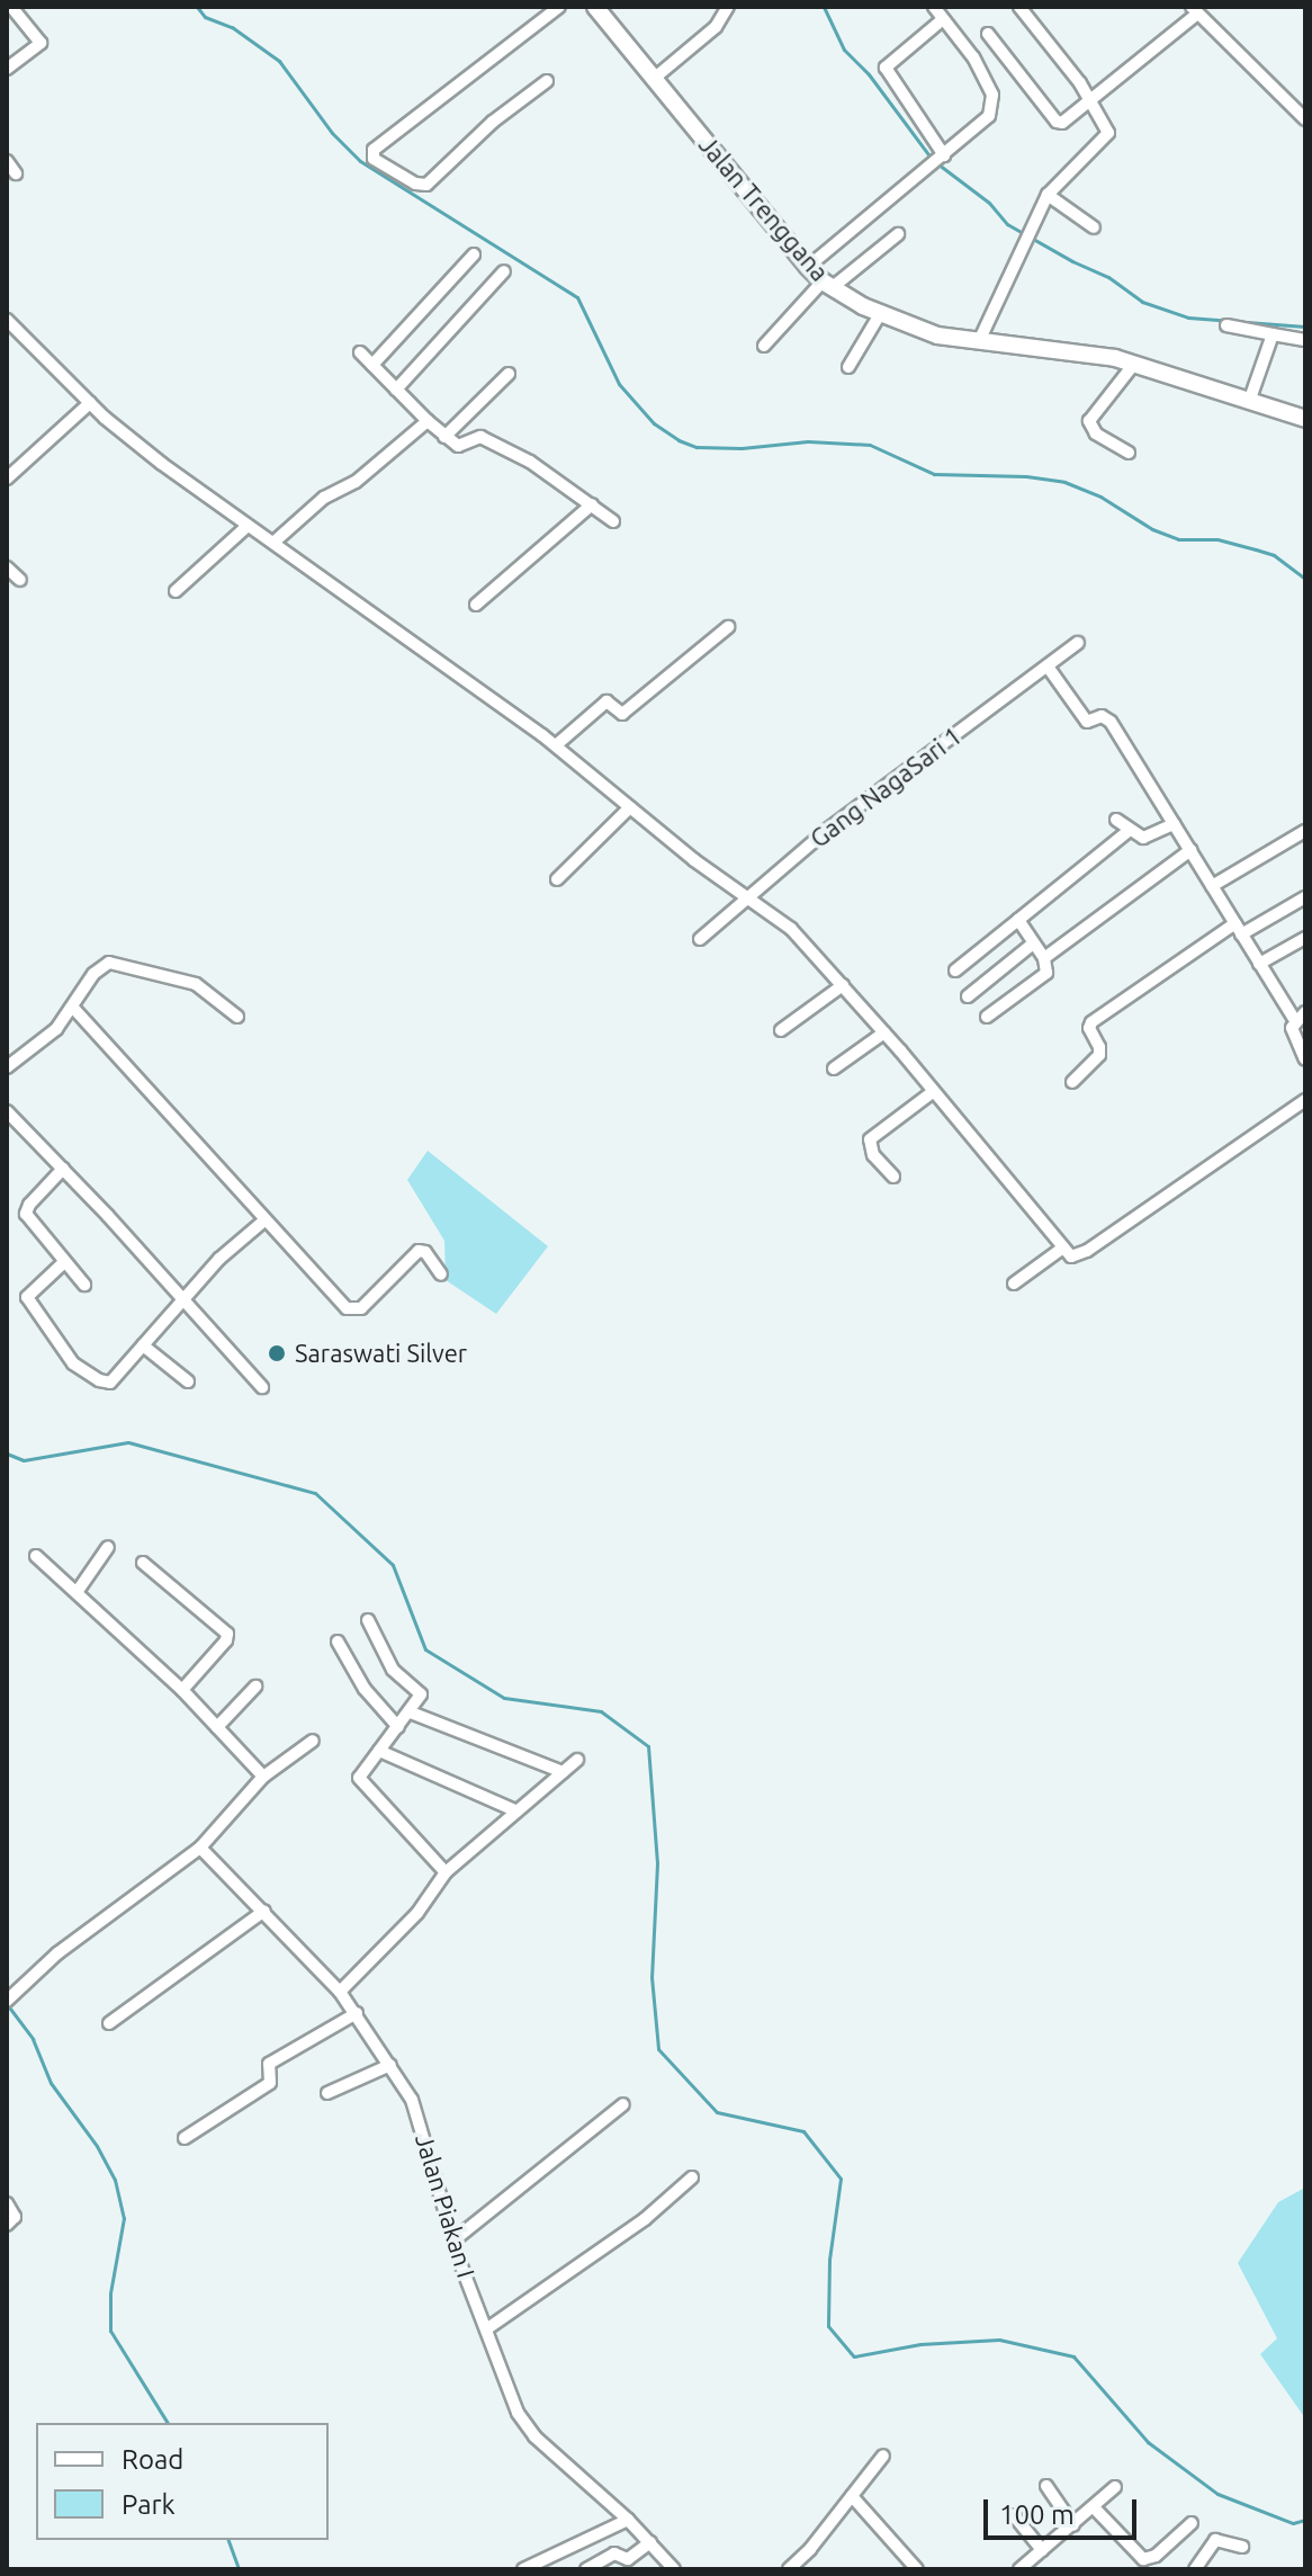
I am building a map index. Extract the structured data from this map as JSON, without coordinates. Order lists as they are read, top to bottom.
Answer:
{
  "streets": {
    "main road": ["Jalan Trenggana"],
    "street": ["Gang NagaSari 1", "Jalan Piakan I"]
  },
  "places": ["Saraswati Silver"],
  "legend": ["Road", "Park"],
  "scale_bar": "100 m"
}
